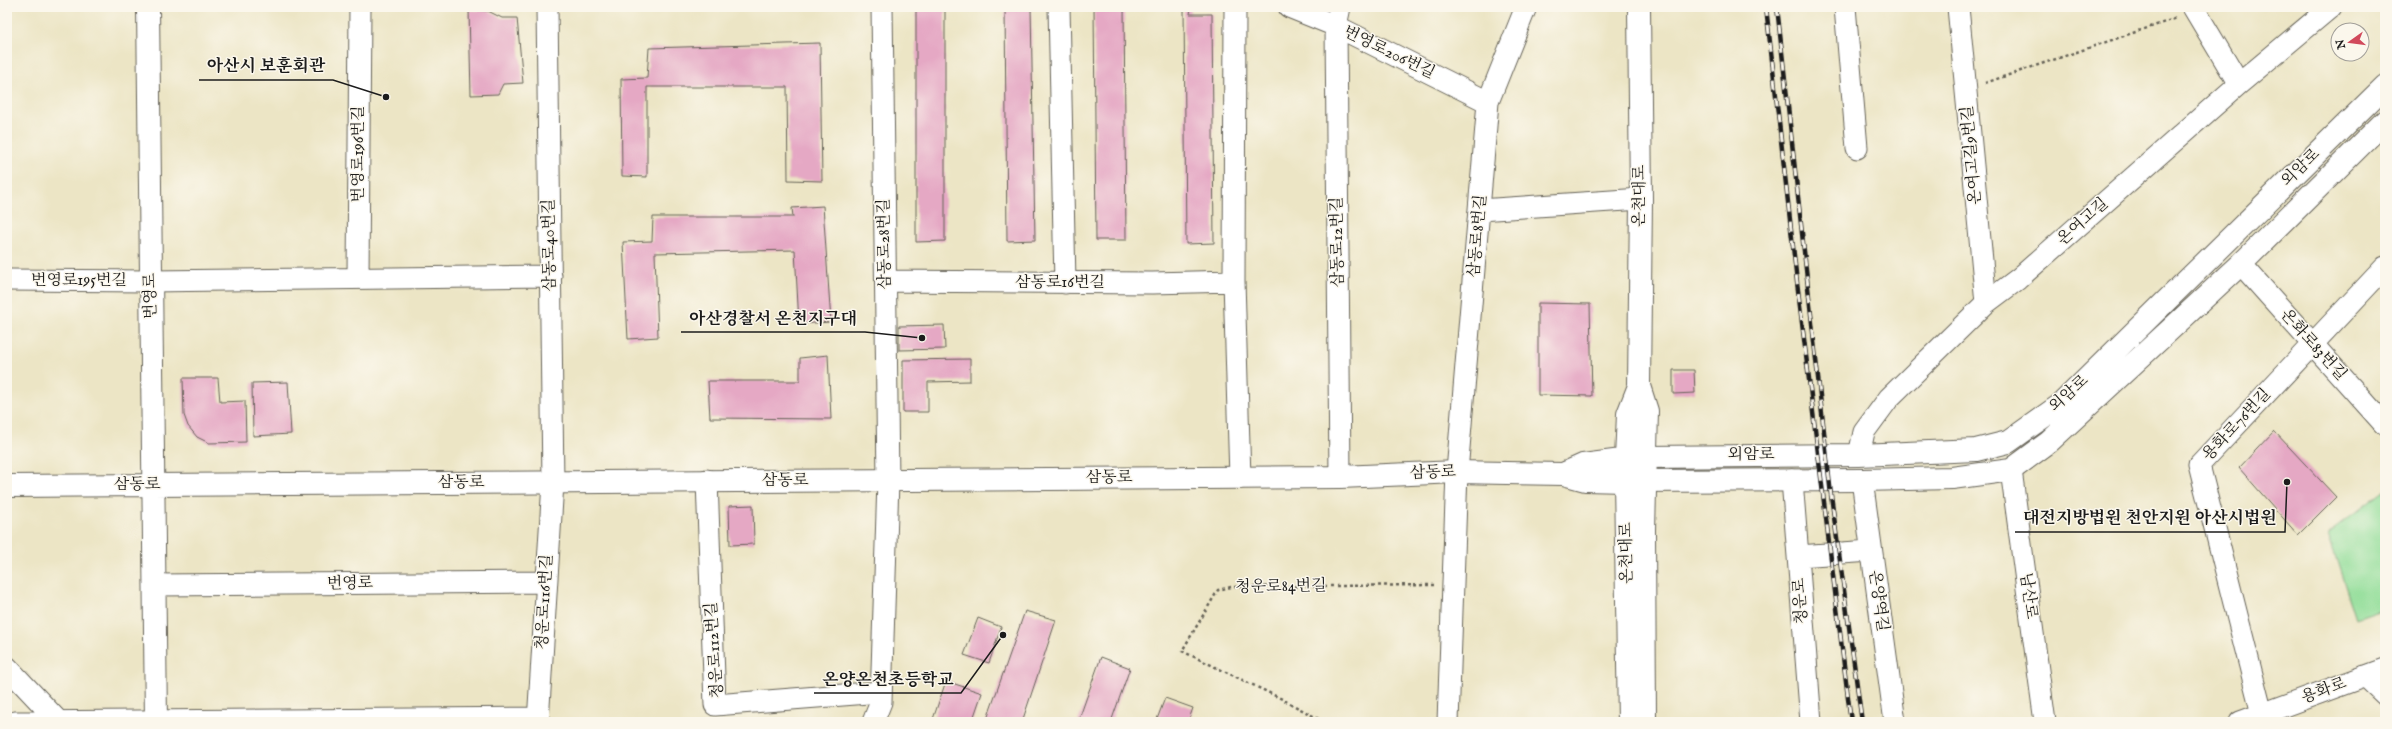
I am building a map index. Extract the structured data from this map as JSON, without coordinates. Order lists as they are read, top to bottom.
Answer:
{
  "streets": {
    "main road": [
      "외암로",
      "온천대로",
      "번영로",
      "삼동로"
    ],
    "street": [
      "번영로206번길",
      "번영로196번길",
      "온여고길9번길",
      "온여고길",
      "삼동로8번길",
      "삼동로12번길",
      "삼동로28번길",
      "삼동로40번길",
      "번영로195번길",
      "삼동로16번길",
      "온화로83번길",
      "용화로76번길",
      "남산로",
      "청운로",
      "온양역길",
      "청운로116번길",
      "청운로112번길",
      "용화로"
    ],
    "path": ["청운로84번길"]
  },
  "crossings": [
    ["번영로206번길", "삼동로8번길"],
    ["번영로206번길", "삼동로12번길"],
    ["온여고길9번길", "온여고길"],
    ["외암로", "온천대로"],
    ["외암로", "온여고길"],
    ["외암로", "온화로83번길"],
    ["외암로", "삼동로"],
    ["외암로", "남산로"],
    ["외암로", "청운로"],
    ["외암로", "온양역길"],
    ["온천대로", "삼동로"],
    ["삼동로8번길", "삼동로"],
    ["삼동로12번길", "삼동로"],
    ["삼동로28번길", "삼동로16번길"],
    ["삼동로28번길", "삼동로"],
    ["삼동로40번길", "삼동로"],
    ["삼동로40번길", "청운로116번길"],
    ["번영로195번길", "번영로"],
    ["번영로", "삼동로"],
    ["번영로", "청운로116번길"],
    ["온화로83번길", "용화로76번길"],
    ["용화로76번길", "용화로"],
    ["삼동로", "청운로116번길"],
    ["삼동로", "청운로112번길"]
  ],
  "places": [
    "아산시 보훈회관",
    "아산경찰서 온천지구대",
    "대전지방법원 천안지원 아산시법원",
    "온양온천초등학교"
  ],
  "north": "left"
}
